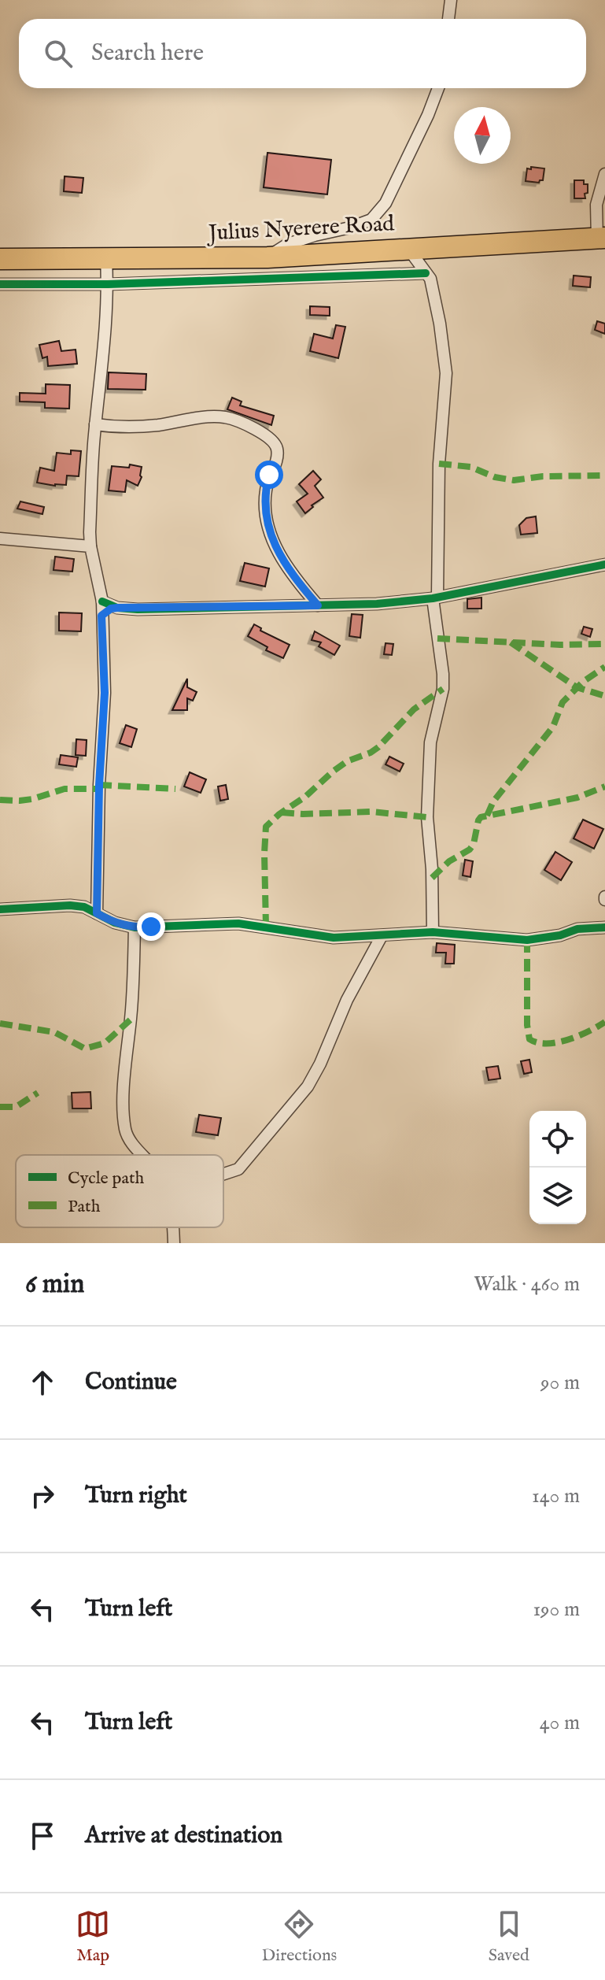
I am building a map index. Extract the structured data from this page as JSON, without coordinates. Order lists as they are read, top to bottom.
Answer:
{
  "streets": {
    "highway": ["Julius Nyerere Road"]
  },
  "legend": ["Cycle path", "Path"],
  "north": "top",
  "page": {
    "search": "Search here",
    "heading": ["6 min", "Walk · 460 m"],
    "list": [
      ["Continue", "90 m"],
      ["Turn right", "140 m"],
      ["Turn left", "190 m"],
      ["Turn left", "40 m"],
      "Arrive at destination"
    ],
    "nav": ["Map", "Directions", "Saved"]
  }
}
